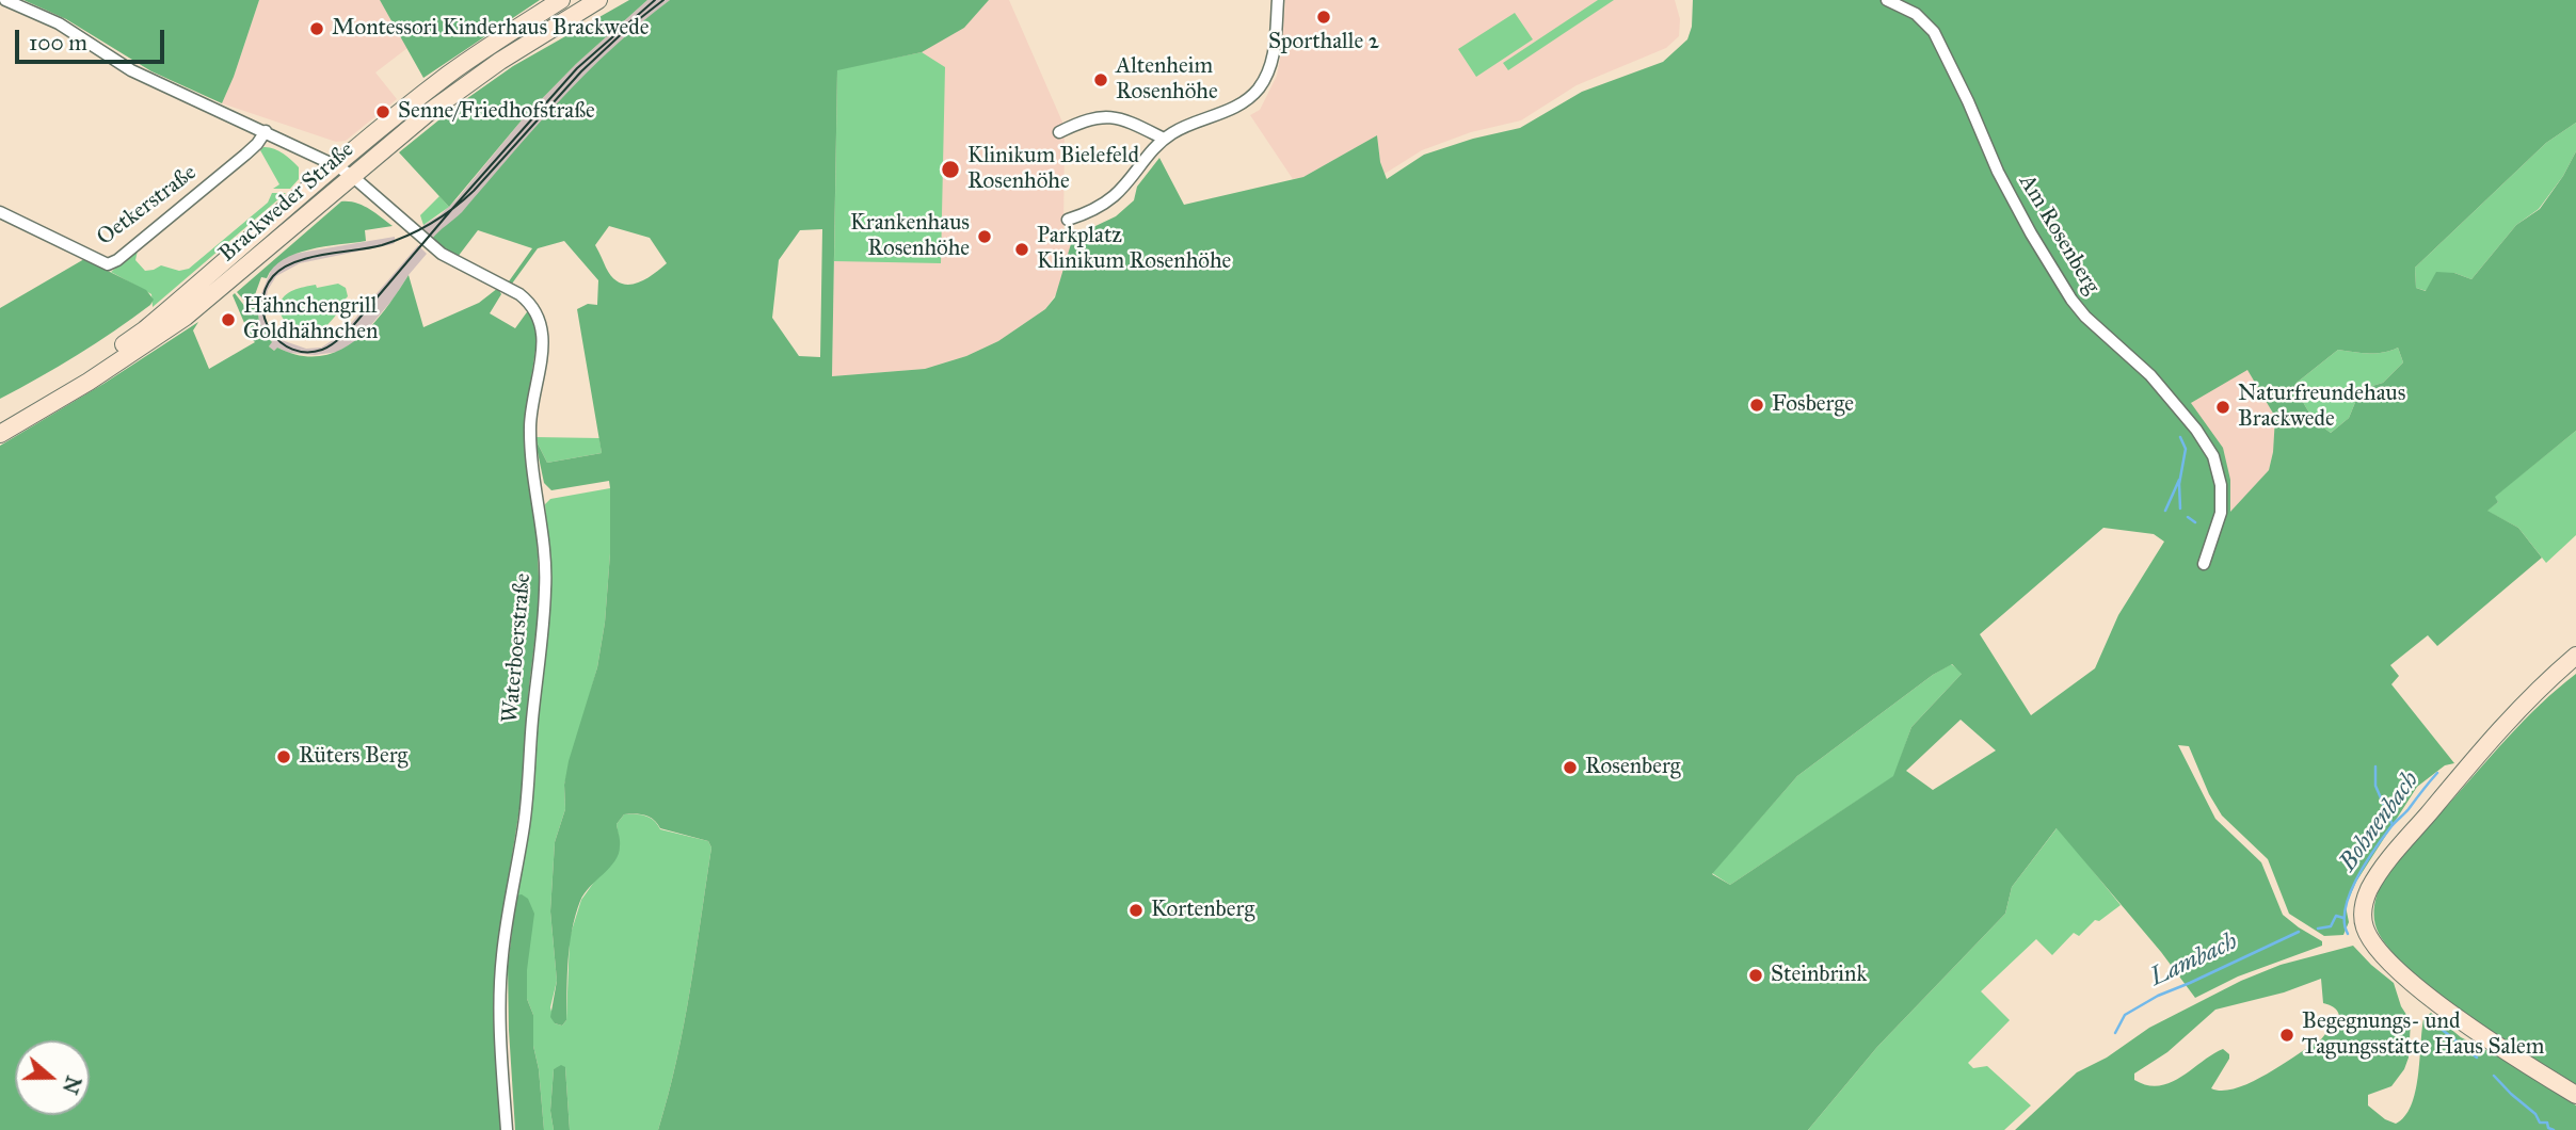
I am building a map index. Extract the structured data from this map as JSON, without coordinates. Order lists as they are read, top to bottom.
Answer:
{
  "streets": {
    "main road": ["Brackweder Straße"],
    "street": ["Oetkerstraße", "Am Rosenberg", "Waterboerstraße"]
  },
  "crossings": [
    ["Brackweder Straße", "Waterboerstraße"],
    ["Oetkerstraße", "Waterboerstraße"]
  ],
  "water": ["Bohnenbach", "Lambach"],
  "places": [
    "Sporthalle 2",
    "Montessori Kinderhaus Brackwede",
    "Altenheim Rosenhöhe",
    "Senne/Friedhofstraße",
    "Klinikum Bielefeld Rosenhöhe",
    "Krankenhaus Rosenhöhe",
    "Parkplatz Klinikum Rosenhöhe",
    "Hähnchengrill Goldhähnchen",
    "Fosberge",
    "Naturfreundehaus Brackwede",
    "Rüters Berg",
    "Rosenberg",
    "Kortenberg",
    "Steinbrink",
    "Begegnungs- und Tagungsstätte Haus Salem"
  ],
  "scale_bar": "100 m",
  "north": "right"
}
